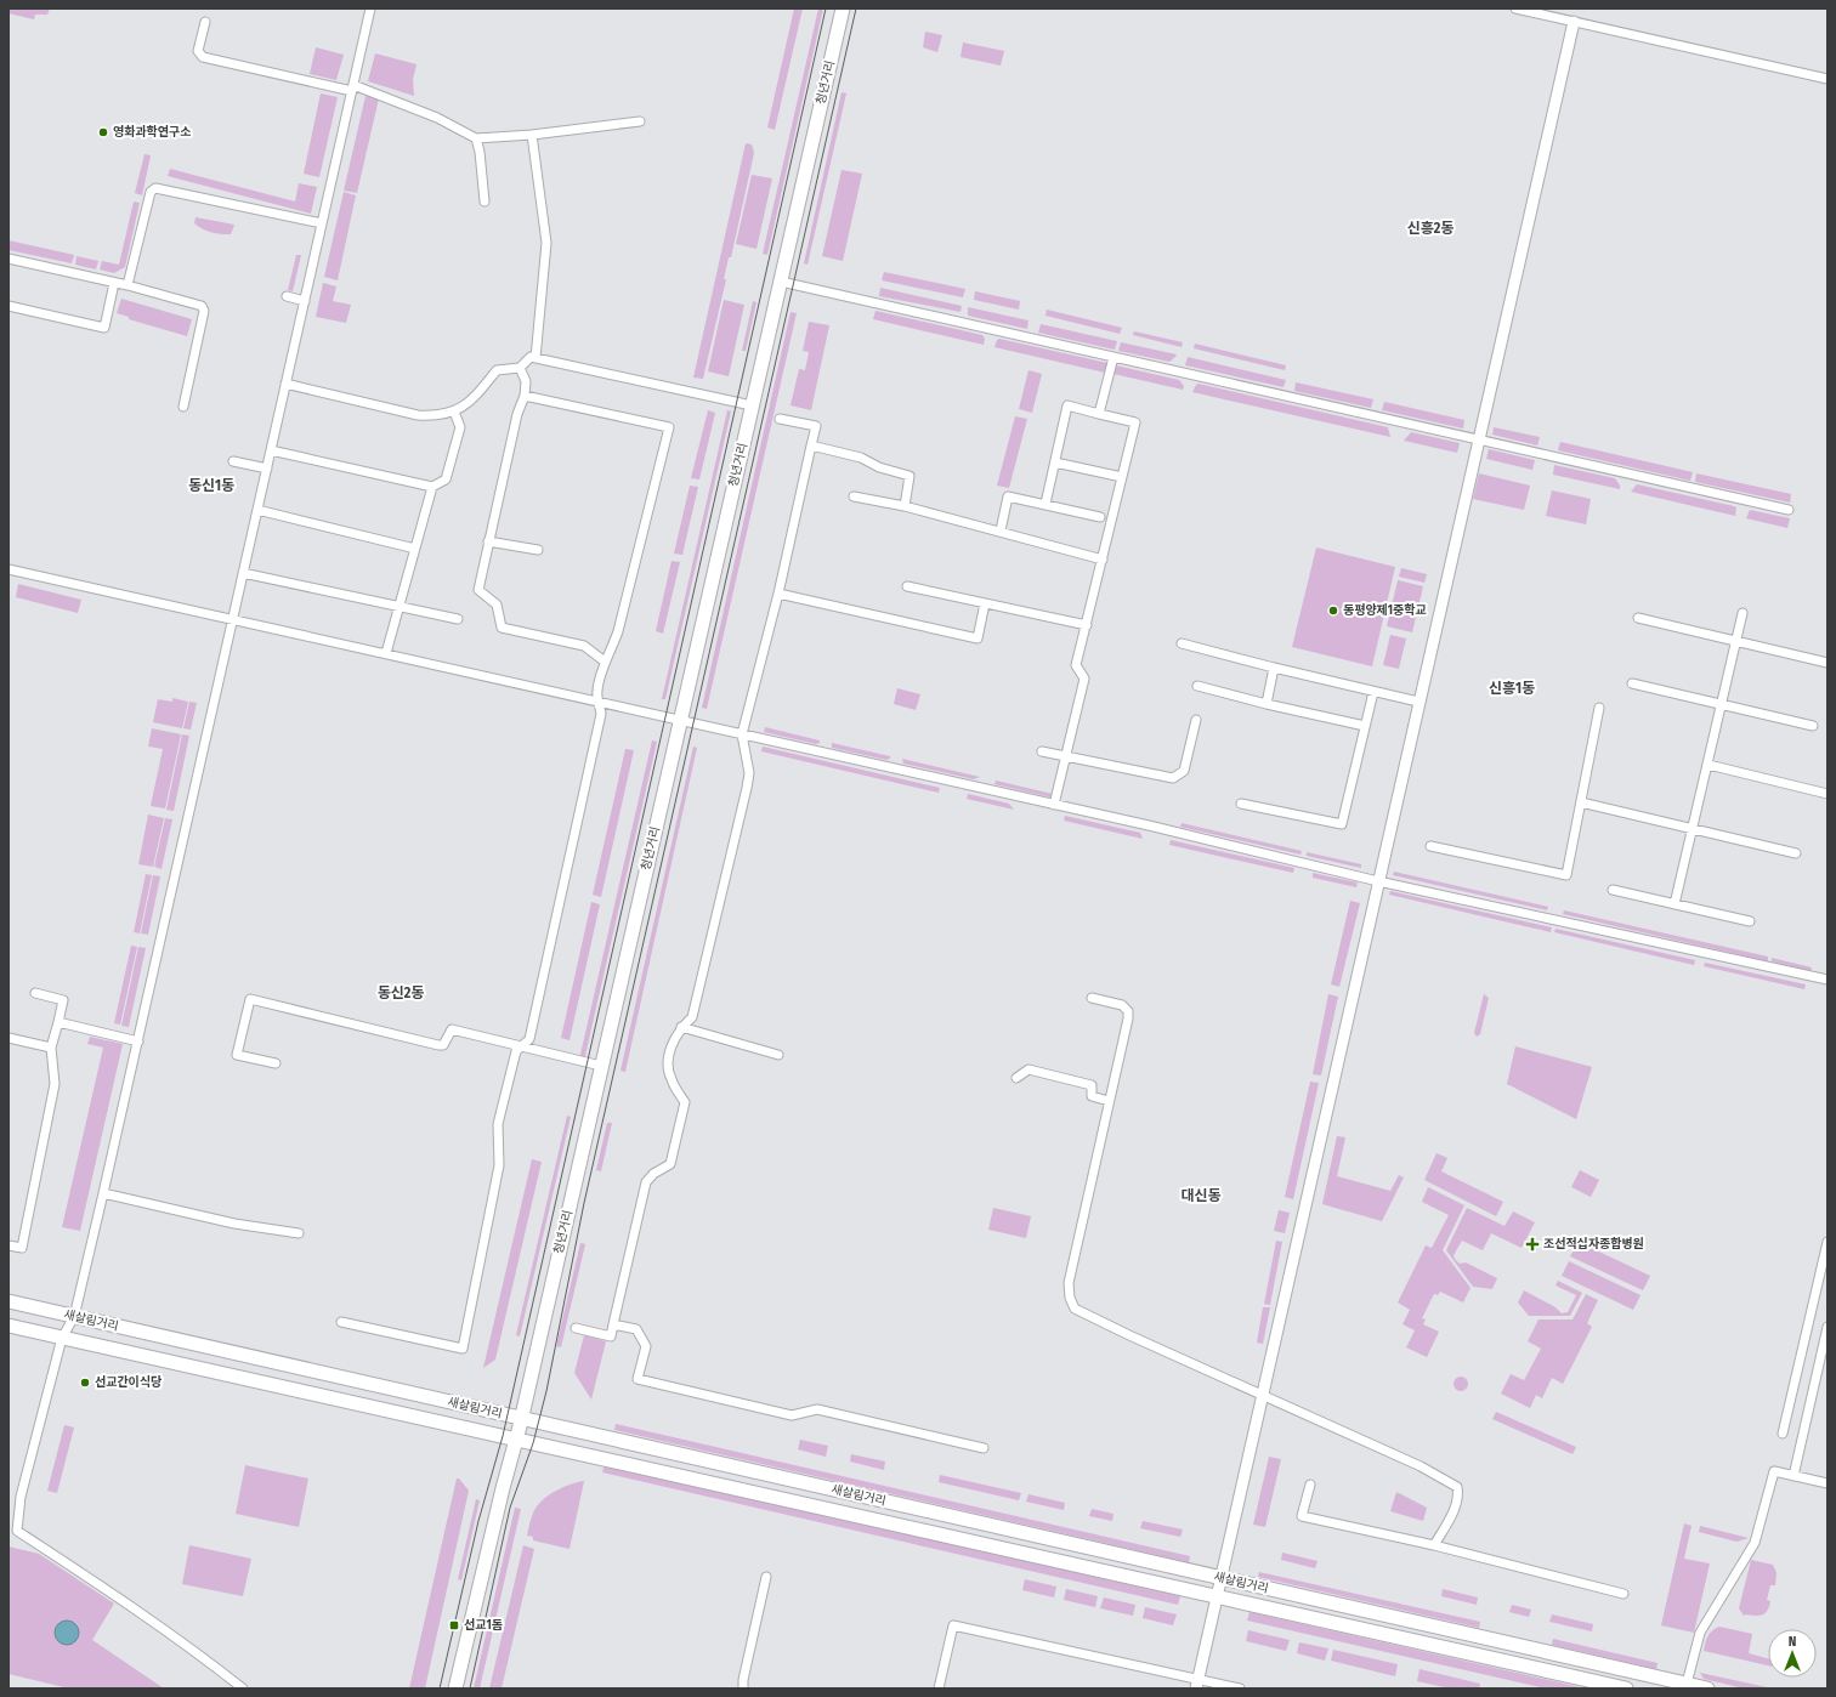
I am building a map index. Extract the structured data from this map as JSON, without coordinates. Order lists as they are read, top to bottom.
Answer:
{
  "streets": {
    "main road": ["청년거리", "새살림거리"]
  },
  "crossings": [
    ["청년거리", "새살림거리"]
  ],
  "districts": [
    "신흥2동",
    "동신1동",
    "신흥1동",
    "동신2동",
    "대신동"
  ],
  "places": {
    "other": ["영화과학연구소", "동평양제1중학교", "선교간이식당"],
    "health": ["조선적십자종합병원"],
    "transit": ["선교1돔"]
  },
  "north": "top"
}
